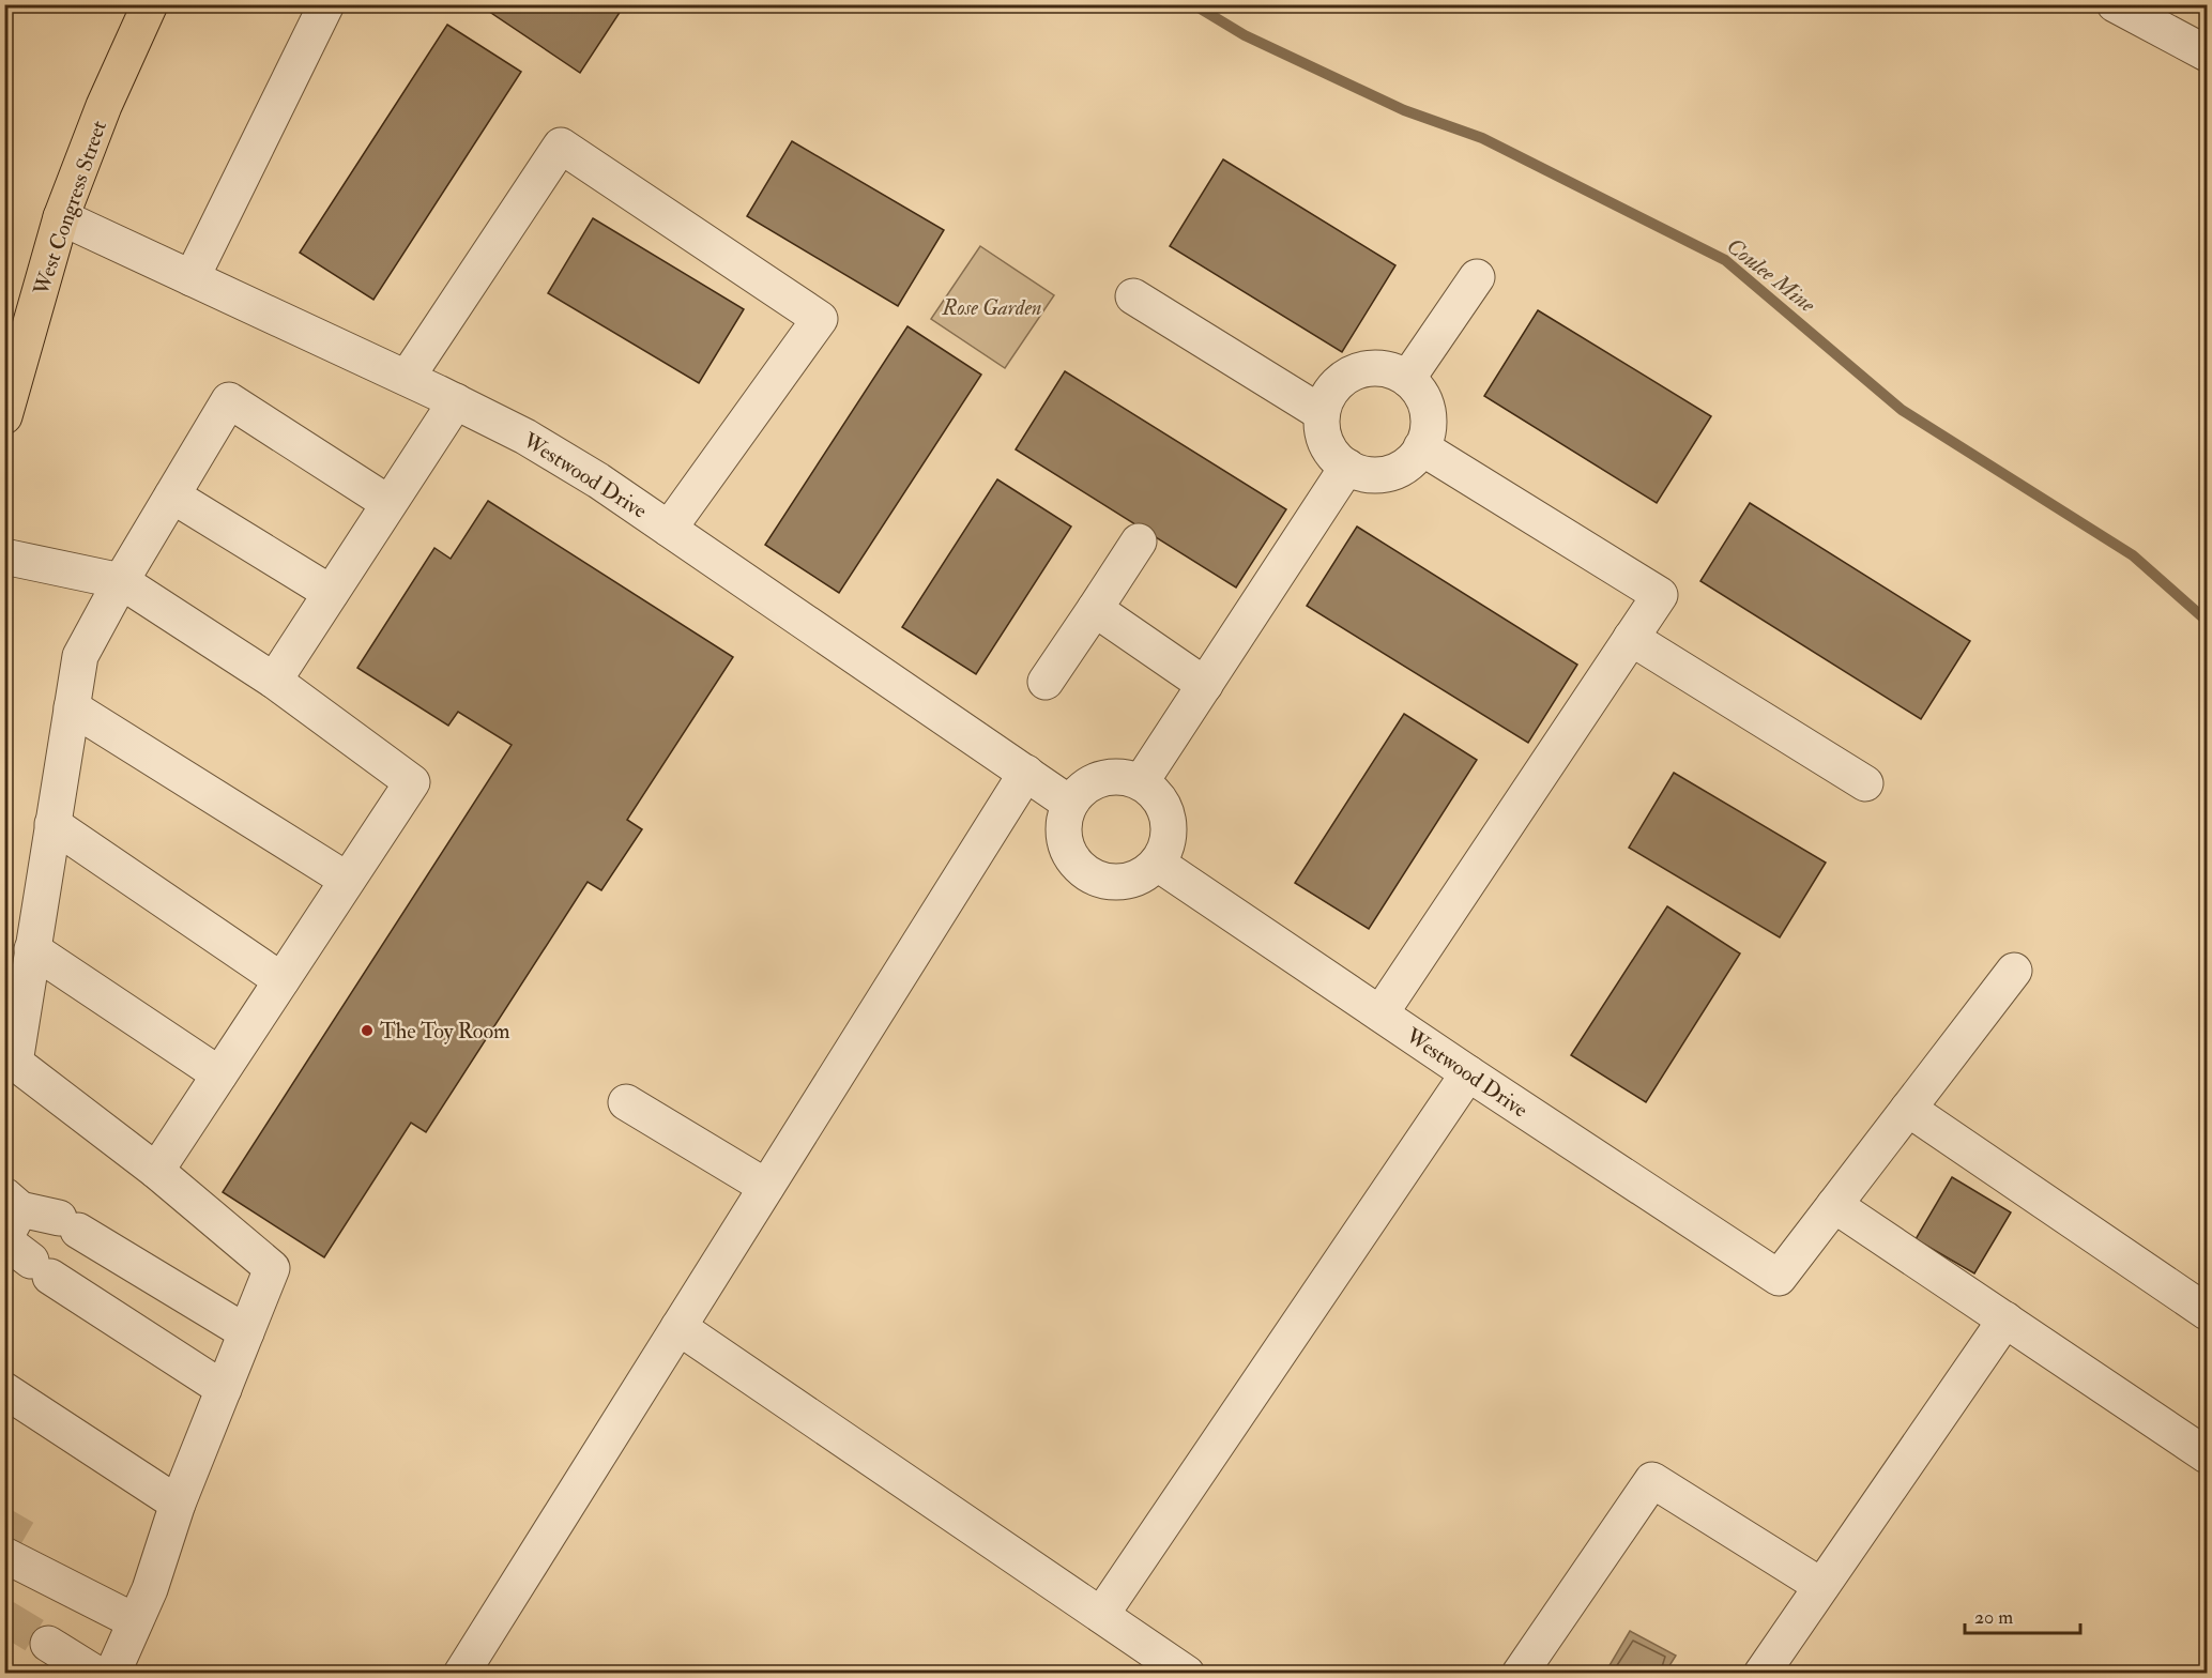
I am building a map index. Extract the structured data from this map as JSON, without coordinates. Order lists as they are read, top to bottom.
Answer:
{
  "streets": {
    "main road": ["West Congress Street"],
    "street": ["Westwood Drive"]
  },
  "crossings": [
    ["West Congress Street", "Westwood Drive"]
  ],
  "water": ["Coulee Mine"],
  "parks": ["Rose Garden"],
  "places": ["The Toy Room"],
  "scale_bar": "20 m"
}
